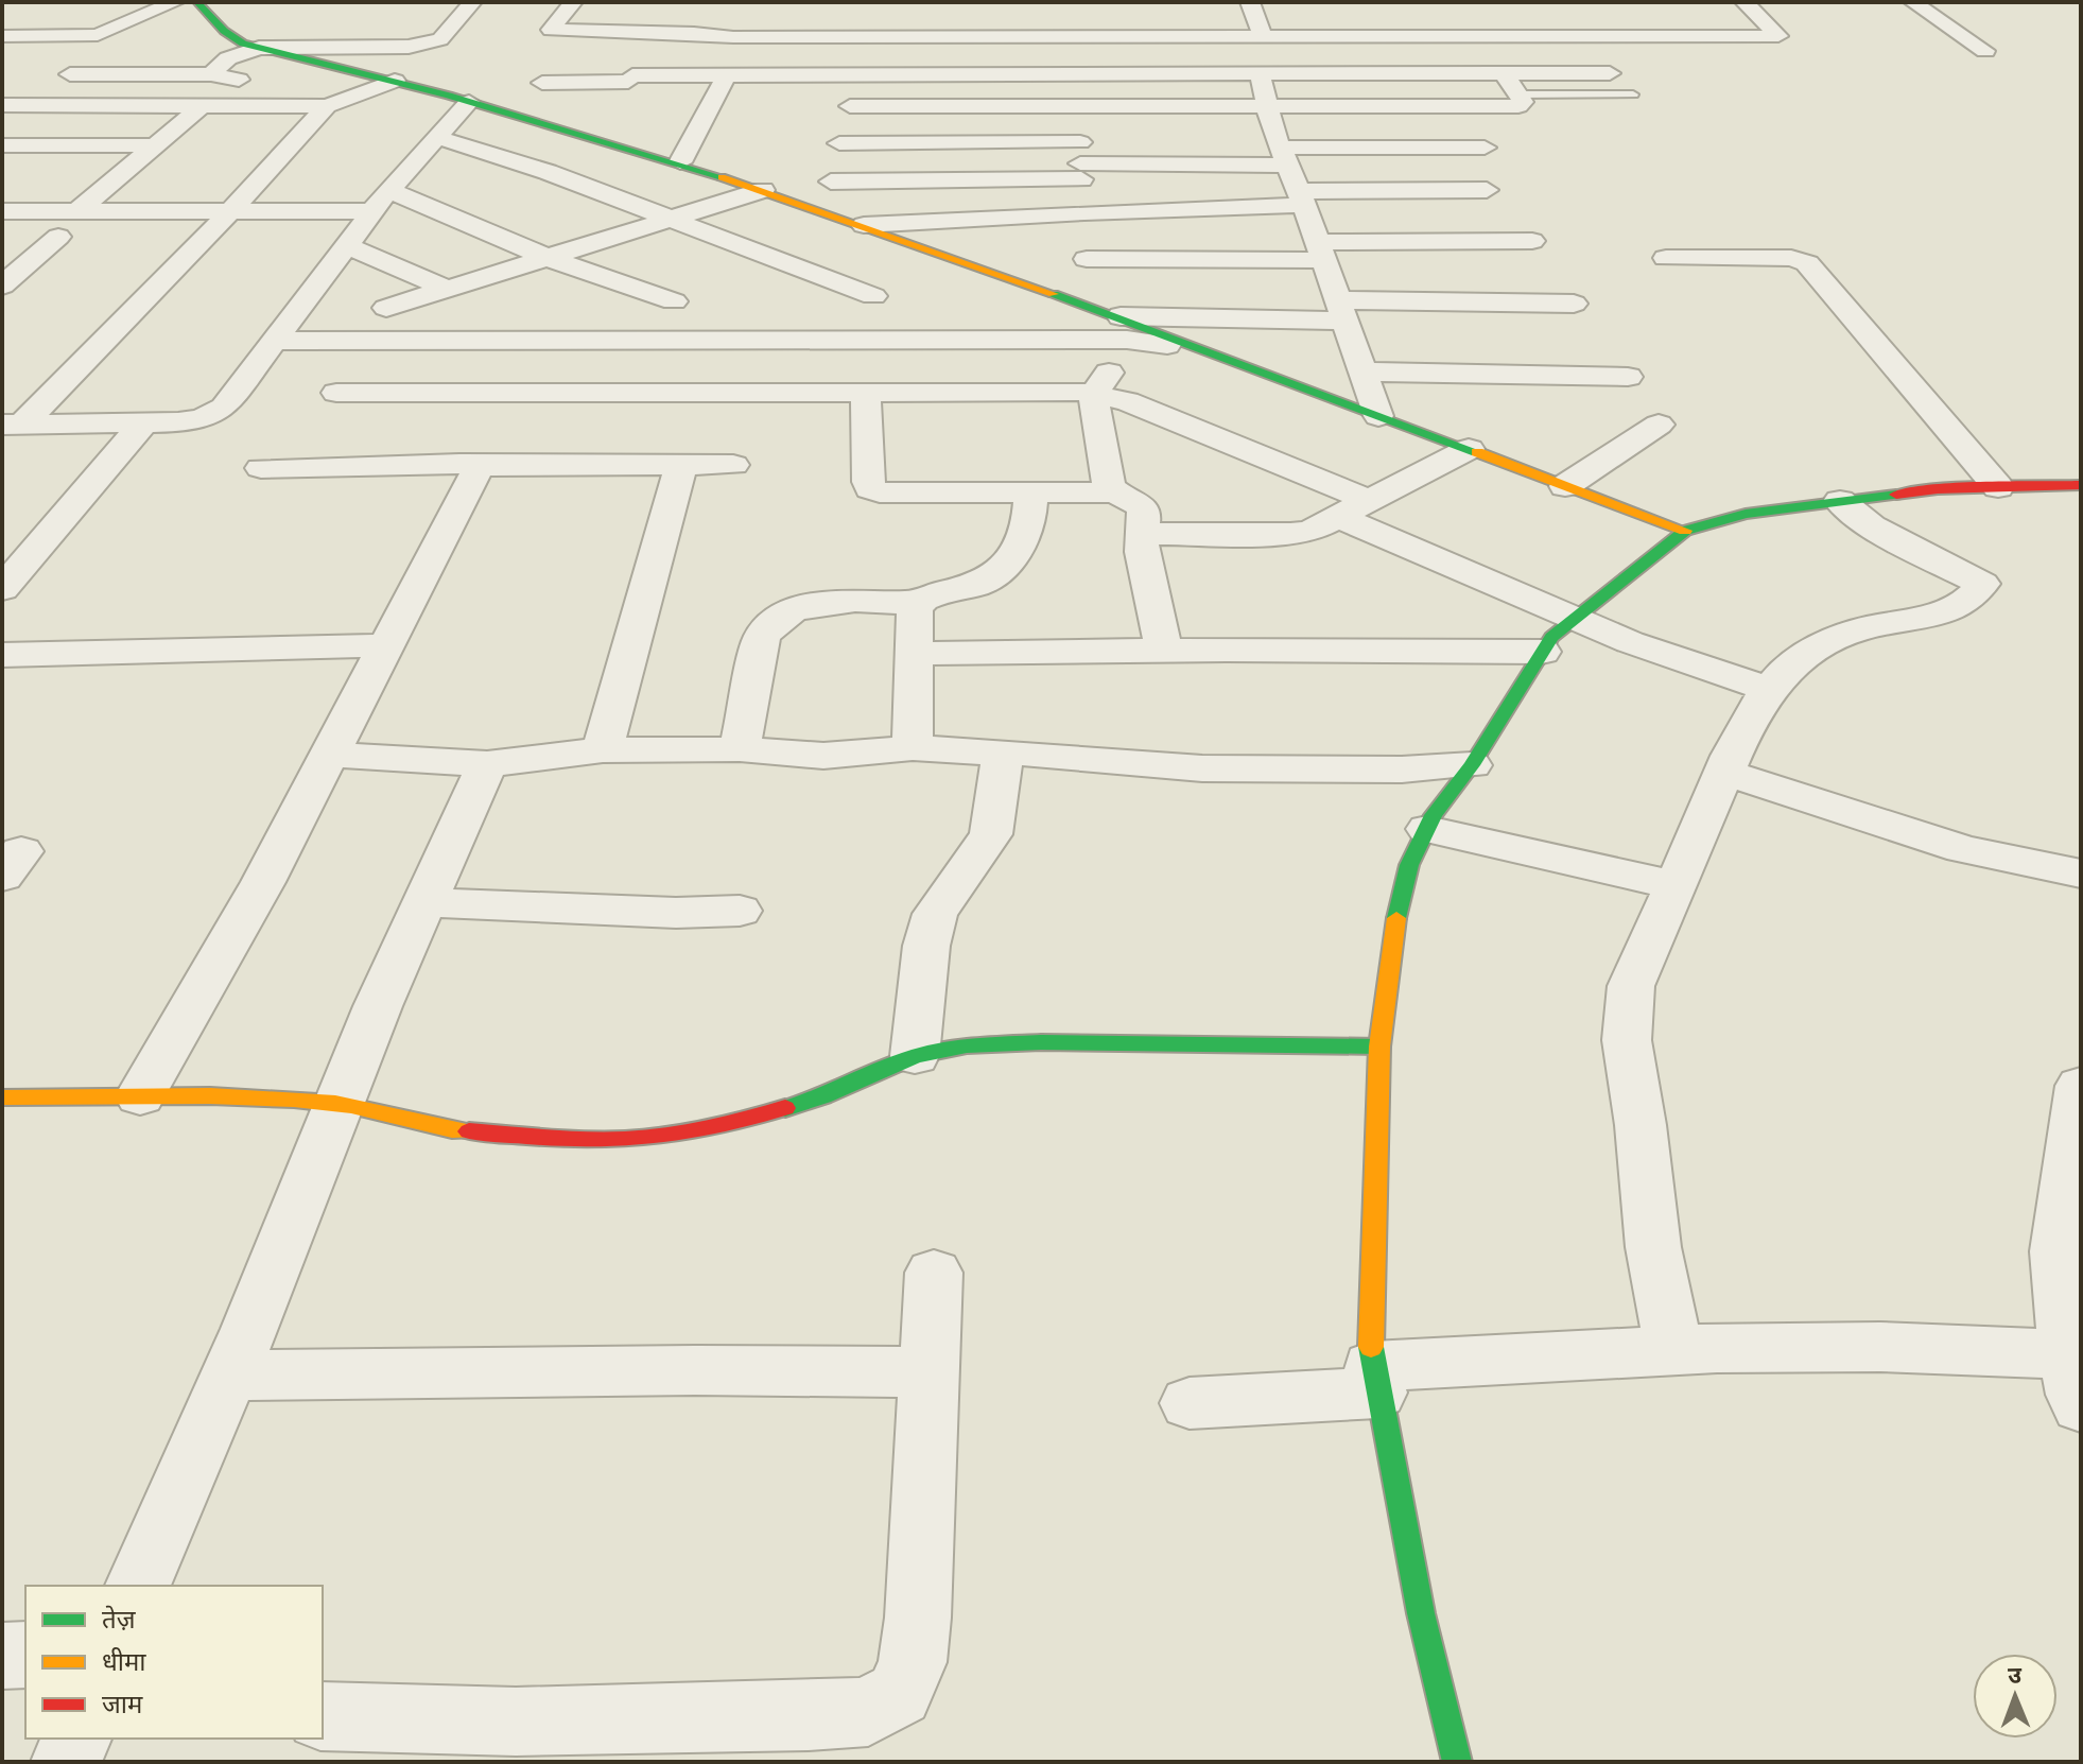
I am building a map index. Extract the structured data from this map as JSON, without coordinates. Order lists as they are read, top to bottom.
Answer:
{
  "legend": ["तेज़", "धीमा", "जाम"],
  "north": "top"
}
